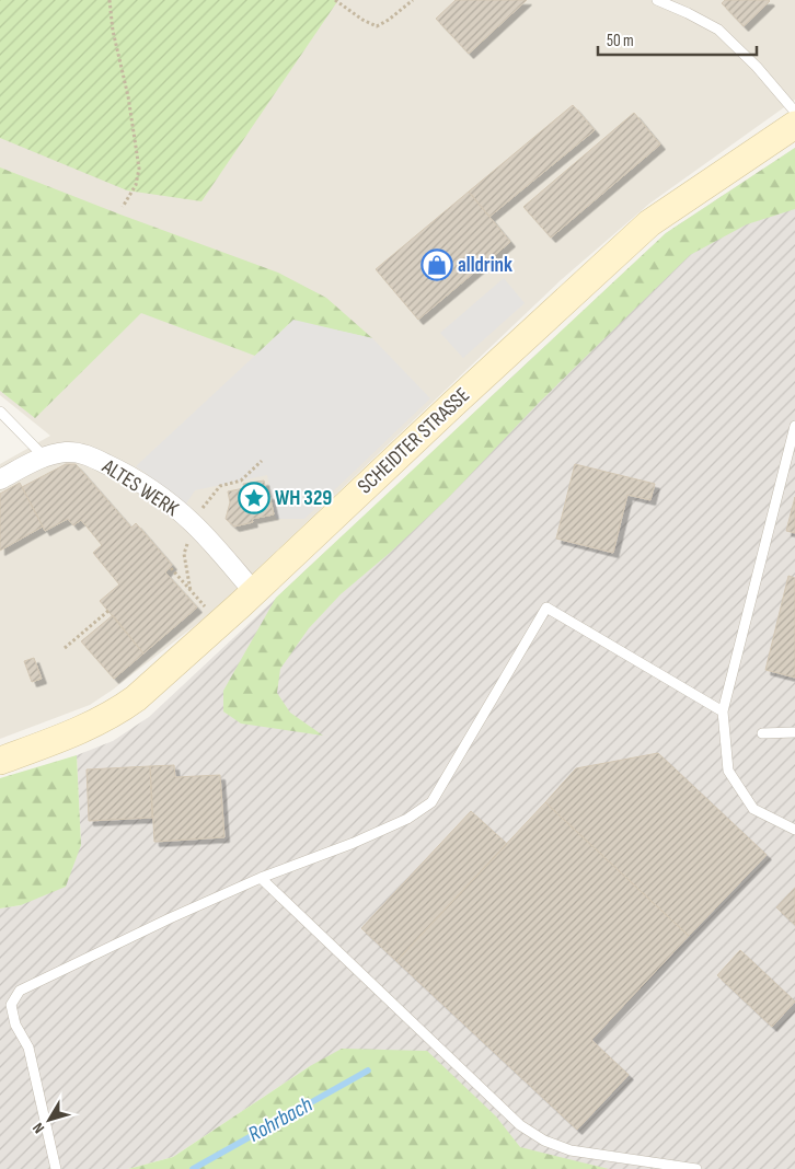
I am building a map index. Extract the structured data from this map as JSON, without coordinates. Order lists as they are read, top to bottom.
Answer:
{
  "streets": {
    "main road": ["SCHEIDTER STRASSE"],
    "street": ["ALTES WERK"]
  },
  "crossings": [
    ["SCHEIDTER STRASSE", "ALTES WERK"]
  ],
  "water": ["Rohrbach"],
  "places": {
    "shop": ["alldrink"],
    "place": ["WH 329"]
  },
  "scale_bar": "50 m",
  "north": "bottom left"
}
